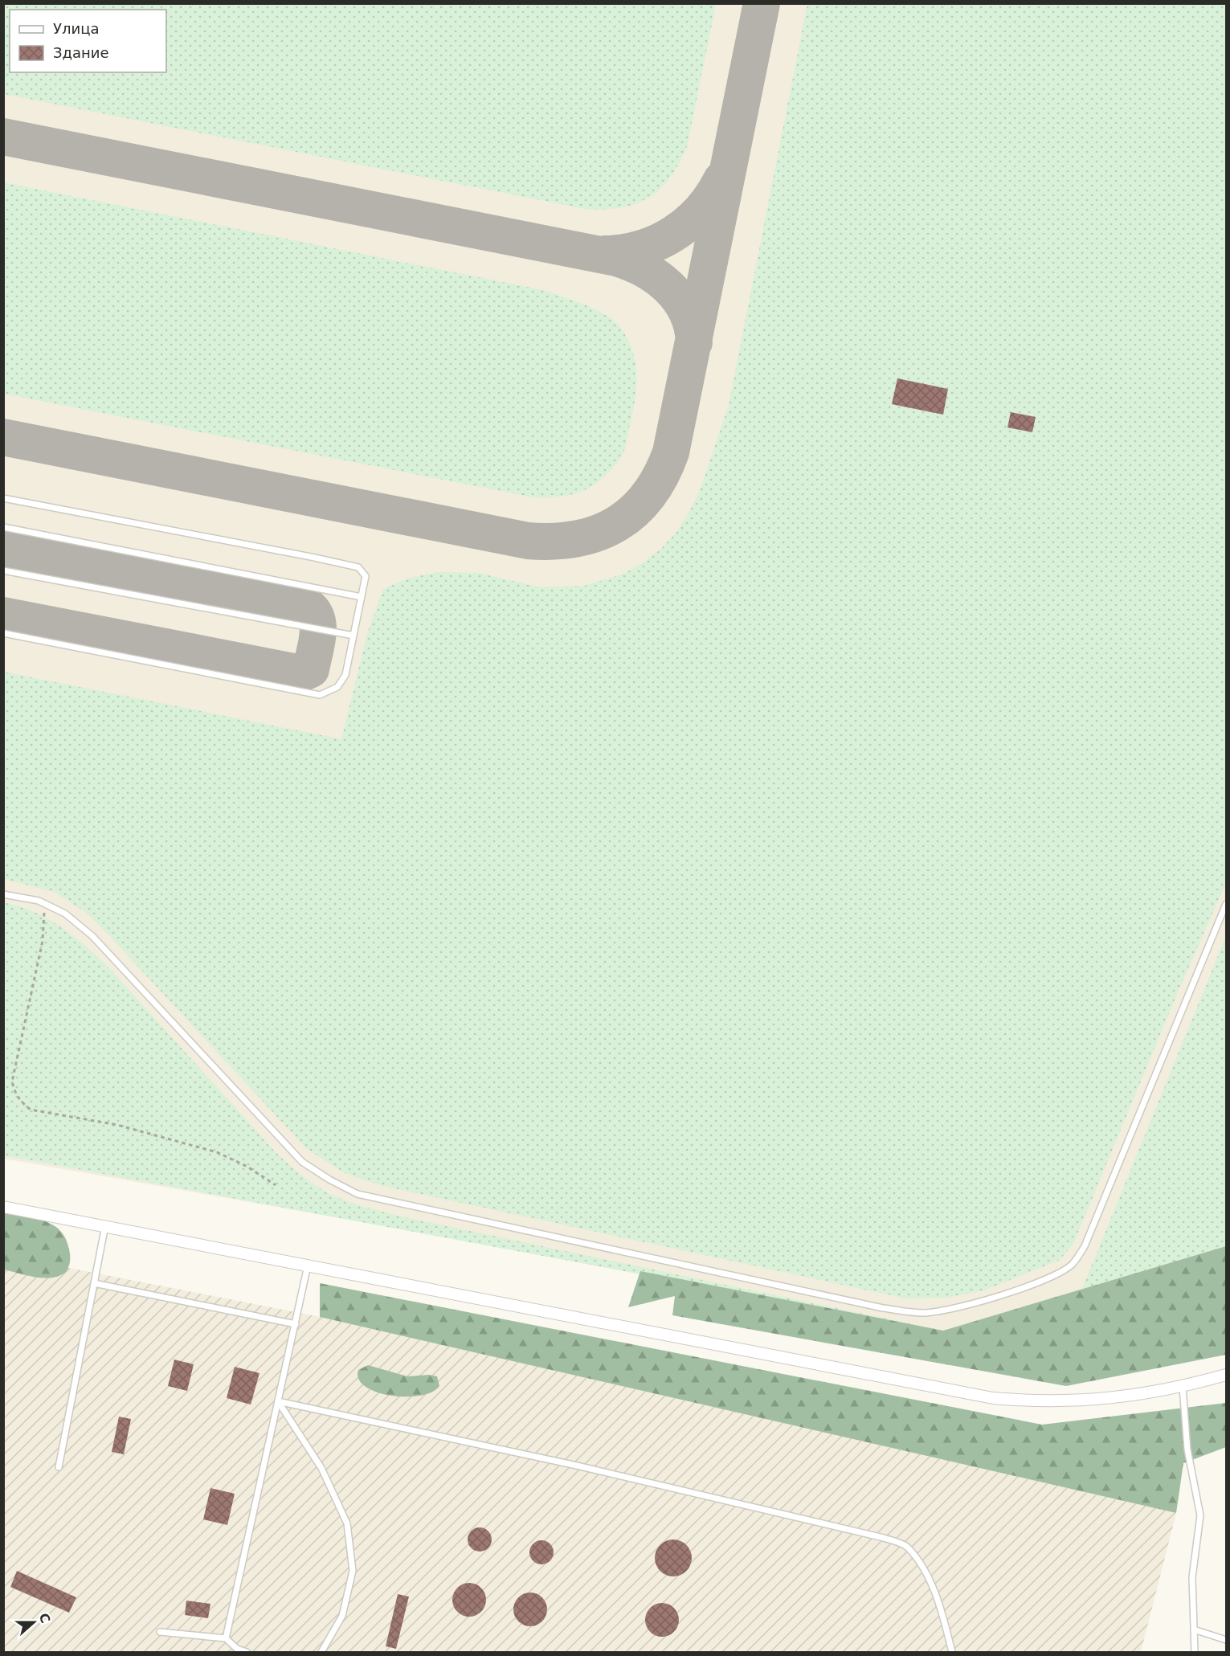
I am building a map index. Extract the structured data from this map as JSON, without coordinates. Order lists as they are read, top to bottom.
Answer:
{
  "legend": ["Улица", "Здание"],
  "north": "right"
}
